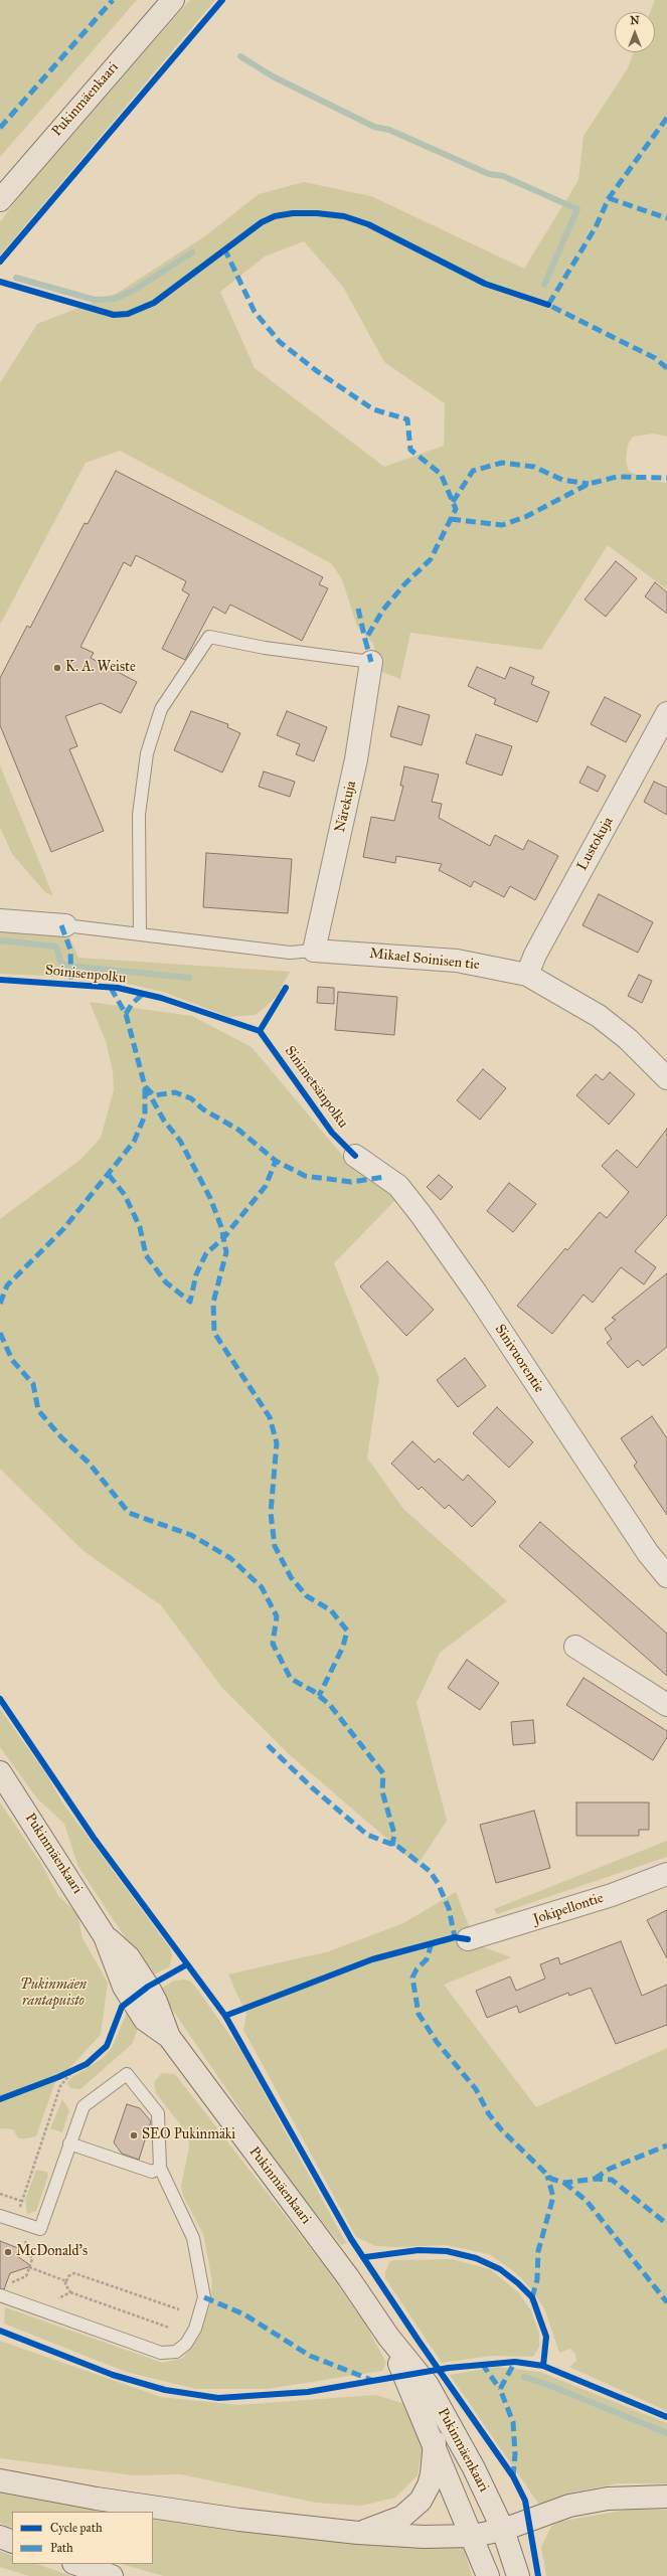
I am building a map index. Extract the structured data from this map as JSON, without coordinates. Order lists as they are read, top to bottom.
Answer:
{
  "streets": {
    "main road": ["Pukinmäenkaari"],
    "street": [
      "Närekuja",
      "Lustokuja",
      "Mikael Soinisen tie",
      "Sinivuorentie",
      "Jokipellontie"
    ],
    "cycle path": ["Soinisenpolku", "Sinimetsänpolku"]
  },
  "crossings": [
    ["Närekuja", "Mikael Soinisen tie"],
    ["Lustokuja", "Mikael Soinisen tie"]
  ],
  "parks": ["Pukinmäen rantapuisto"],
  "places": ["K. A. Weiste", "SEO Pukinmäki", "McDonald's"],
  "legend": ["Cycle path", "Path"],
  "north": "top"
}
